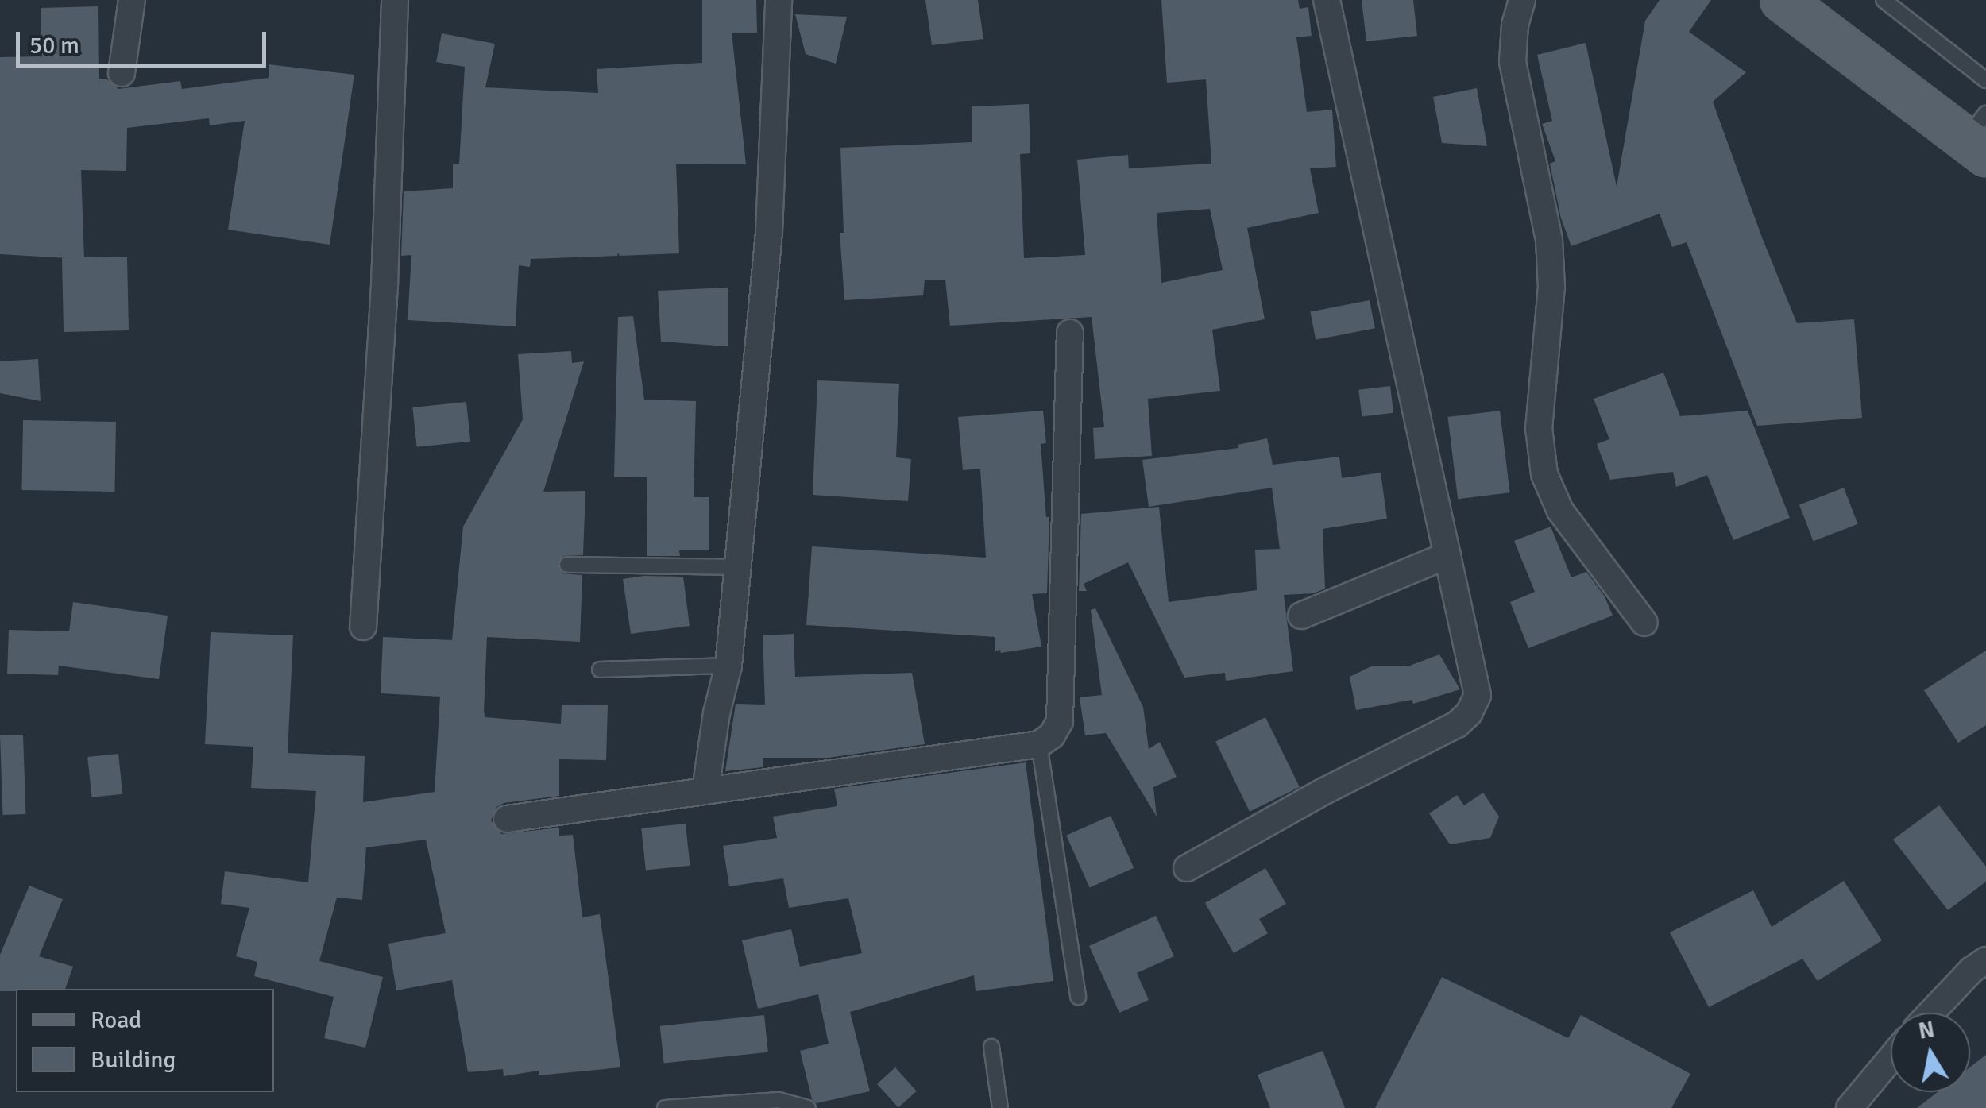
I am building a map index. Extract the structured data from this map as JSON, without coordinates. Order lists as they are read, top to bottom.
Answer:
{
  "legend": ["Road", "Building"],
  "scale_bar": "50 m",
  "north": "top"
}
